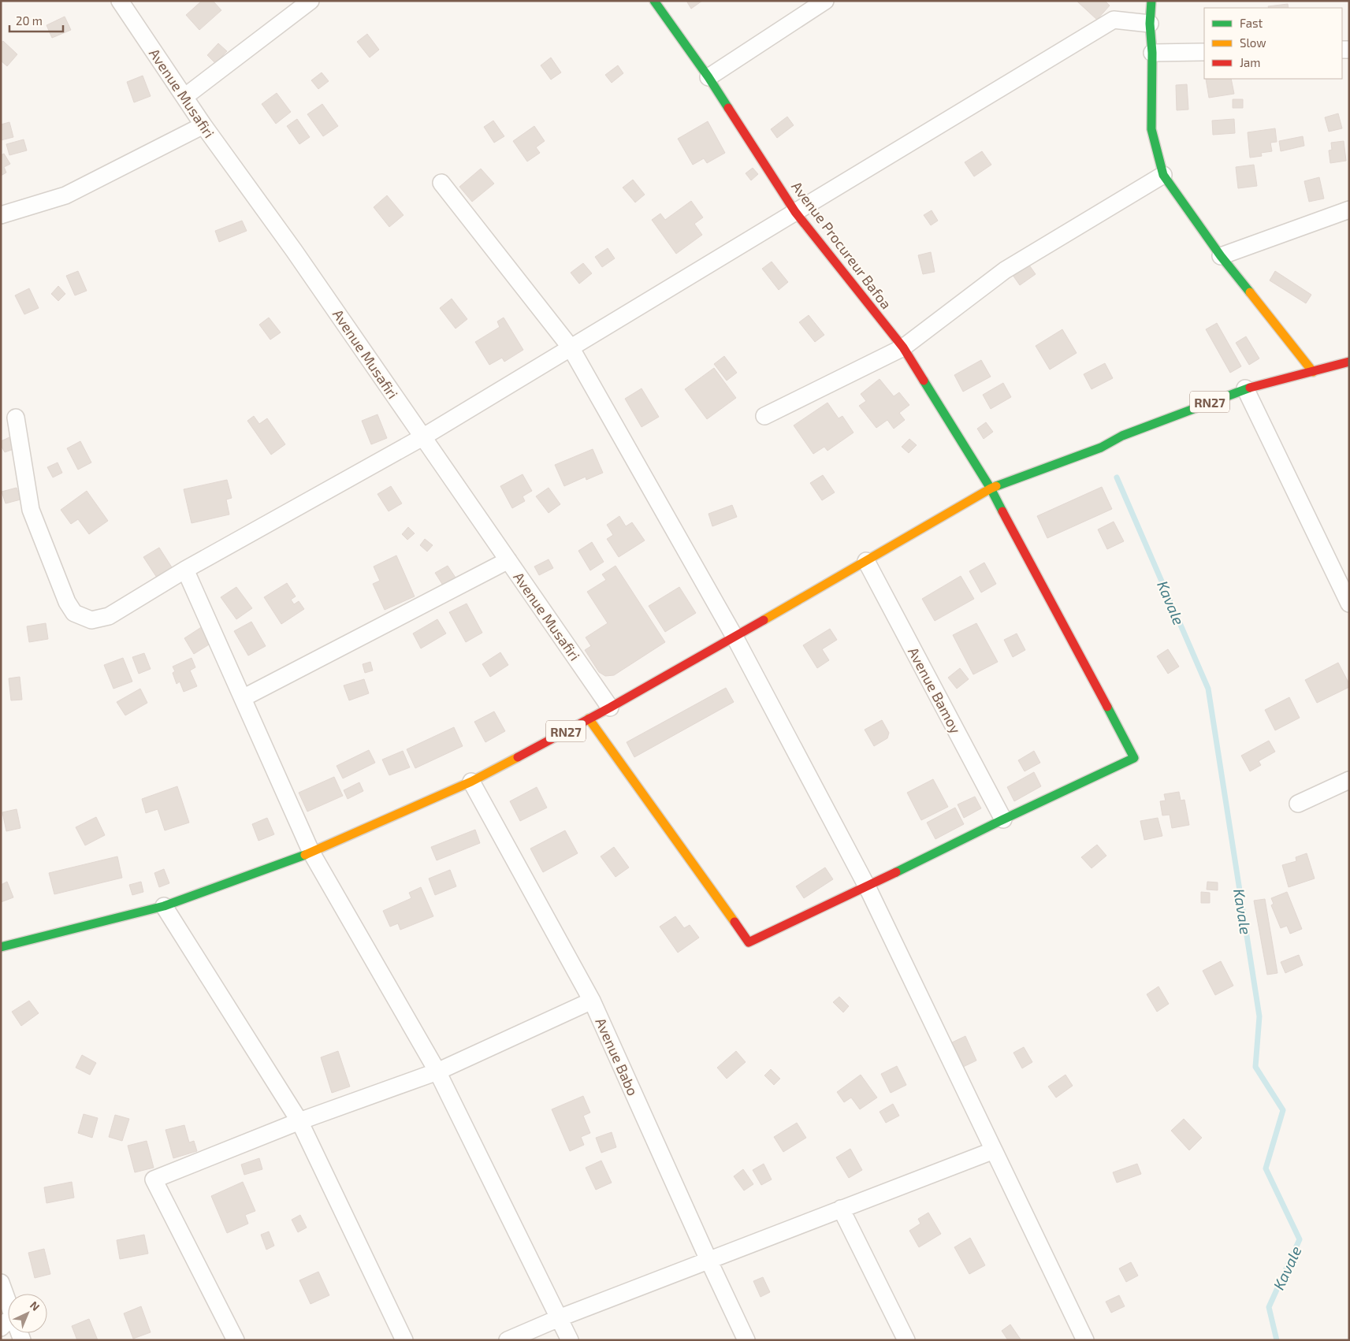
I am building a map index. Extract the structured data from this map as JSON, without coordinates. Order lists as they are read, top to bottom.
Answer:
{
  "streets": {
    "street": [
      "Avenue Musafiri",
      "Avenue Procureur Bafoa",
      "RN27",
      "Avenue Bamoy",
      "Avenue Babo"
    ]
  },
  "crossings": [
    ["Avenue Musafiri", "RN27"],
    ["Avenue Procureur Bafoa", "RN27"],
    ["Avenue Procureur Bafoa", "Avenue Bamoy"],
    ["RN27", "Avenue Bamoy"],
    ["RN27", "Avenue Babo"]
  ],
  "water": ["Kavale"],
  "legend": ["Fast", "Slow", "Jam"],
  "scale_bar": "20 m",
  "north": "top right"
}
